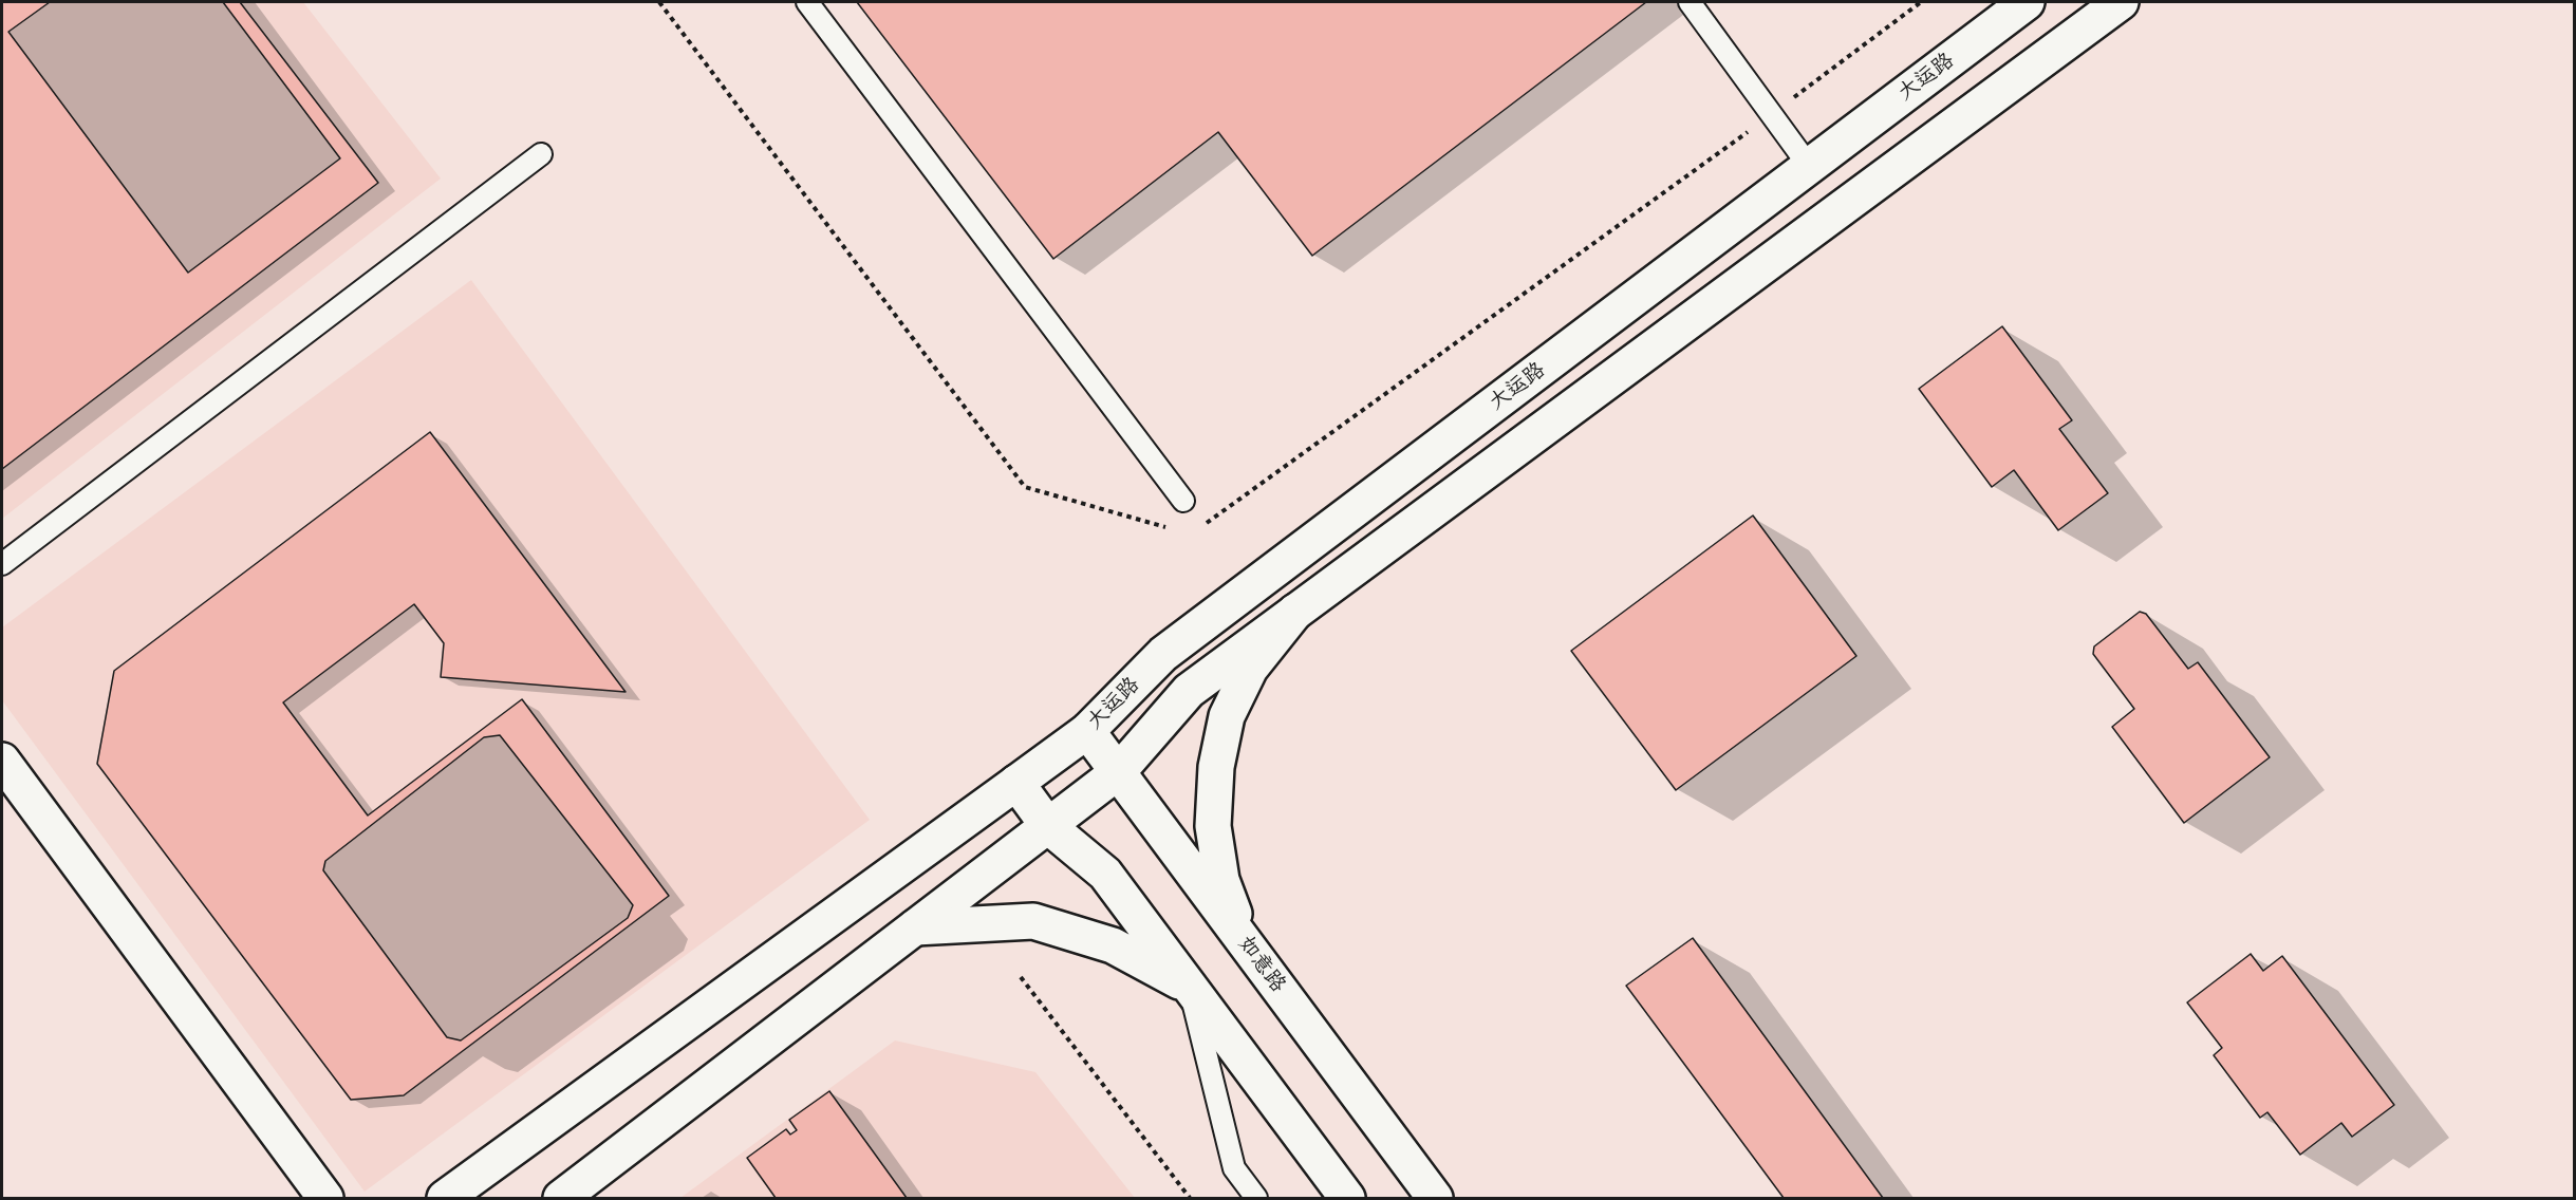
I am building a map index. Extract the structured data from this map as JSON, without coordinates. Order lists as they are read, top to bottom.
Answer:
{
  "streets": {
    "street": ["大运路", "如意路"]
  },
  "crossings": [
    ["大运路", "如意路"]
  ]
}
